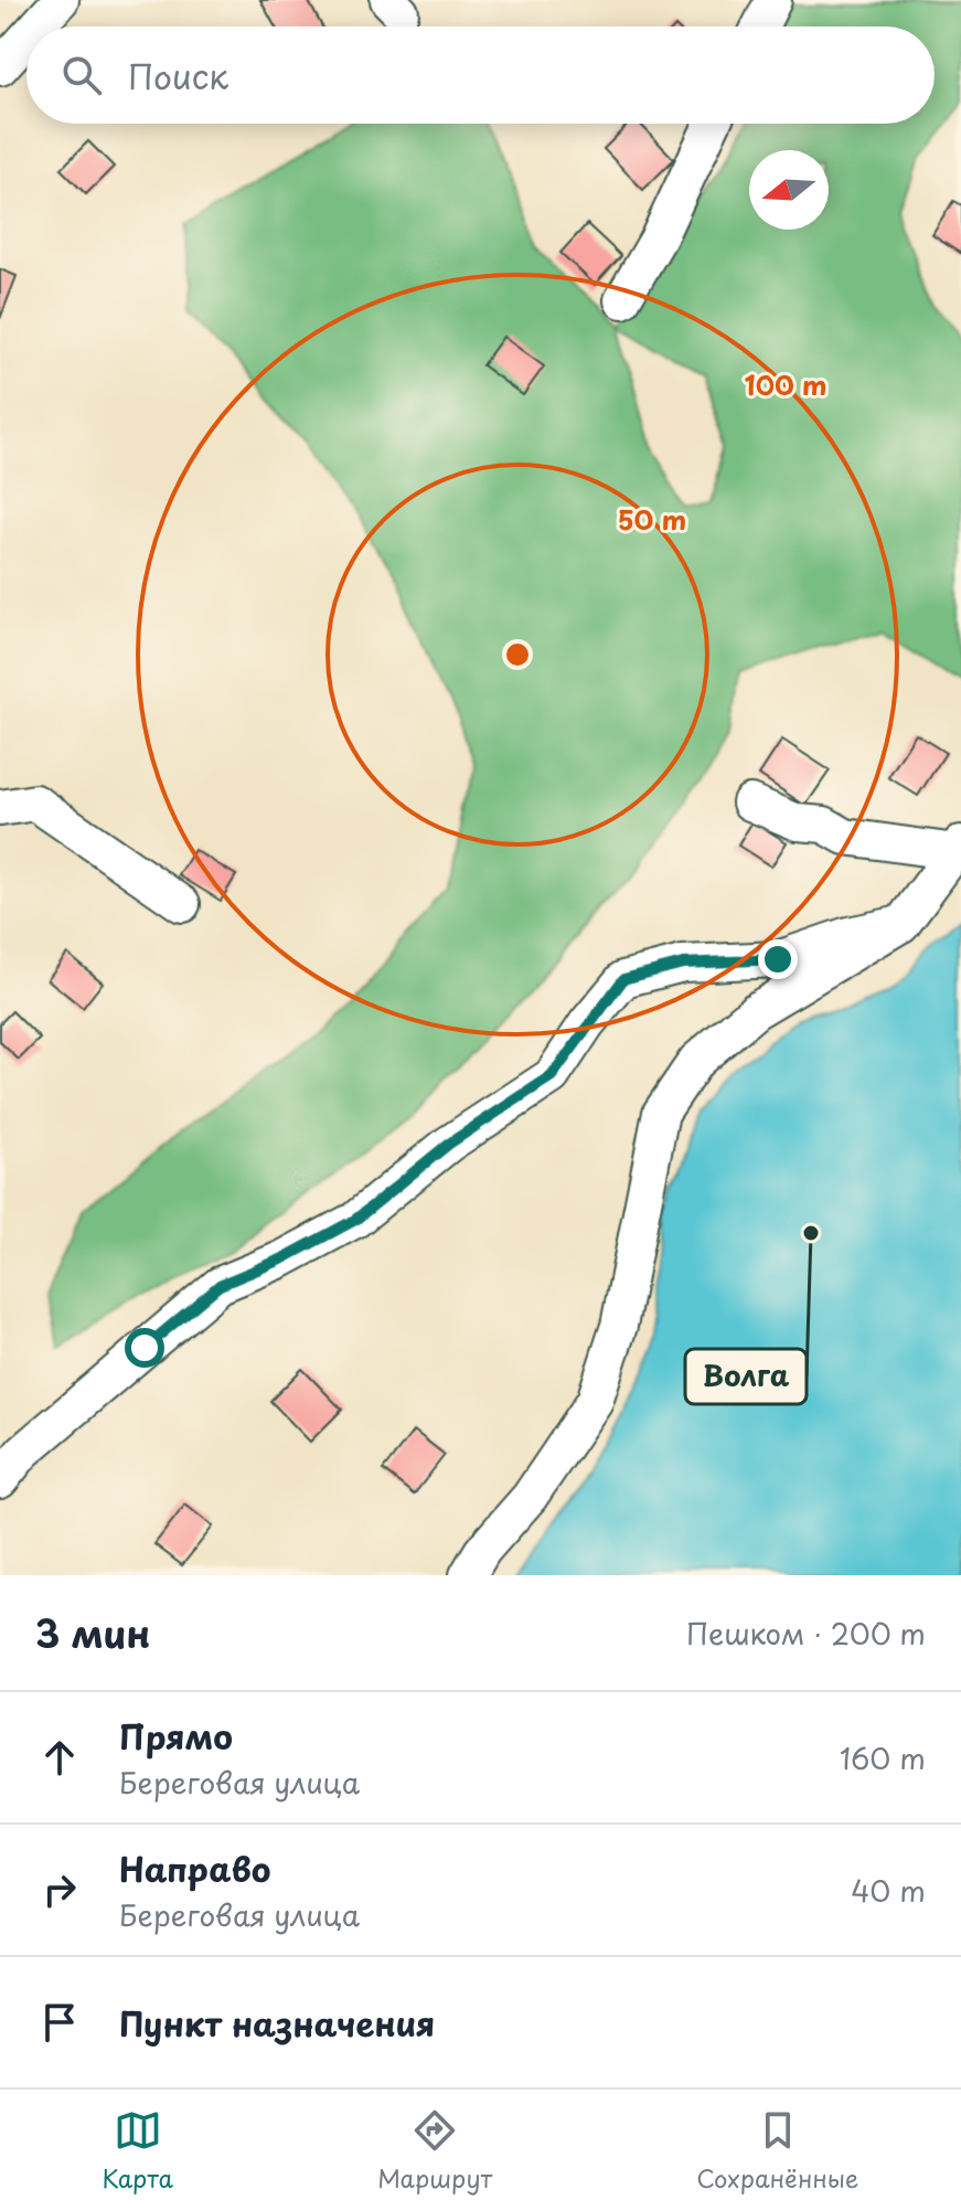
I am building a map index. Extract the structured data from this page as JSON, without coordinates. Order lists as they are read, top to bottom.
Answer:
{
  "places": ["Волга"],
  "north": "left",
  "page": {
    "search": "Поиск",
    "heading": ["3 мин", "Пешком · 200 m"],
    "list": [
      ["Прямо", "Береговая улица", "160 m"],
      ["Направо", "Береговая улица", "40 m"],
      "Пункт назначения"
    ],
    "nav": ["Карта", "Маршрут", "Сохранённые"]
  },
  "rings": ["100 m", "50 m"]
}
